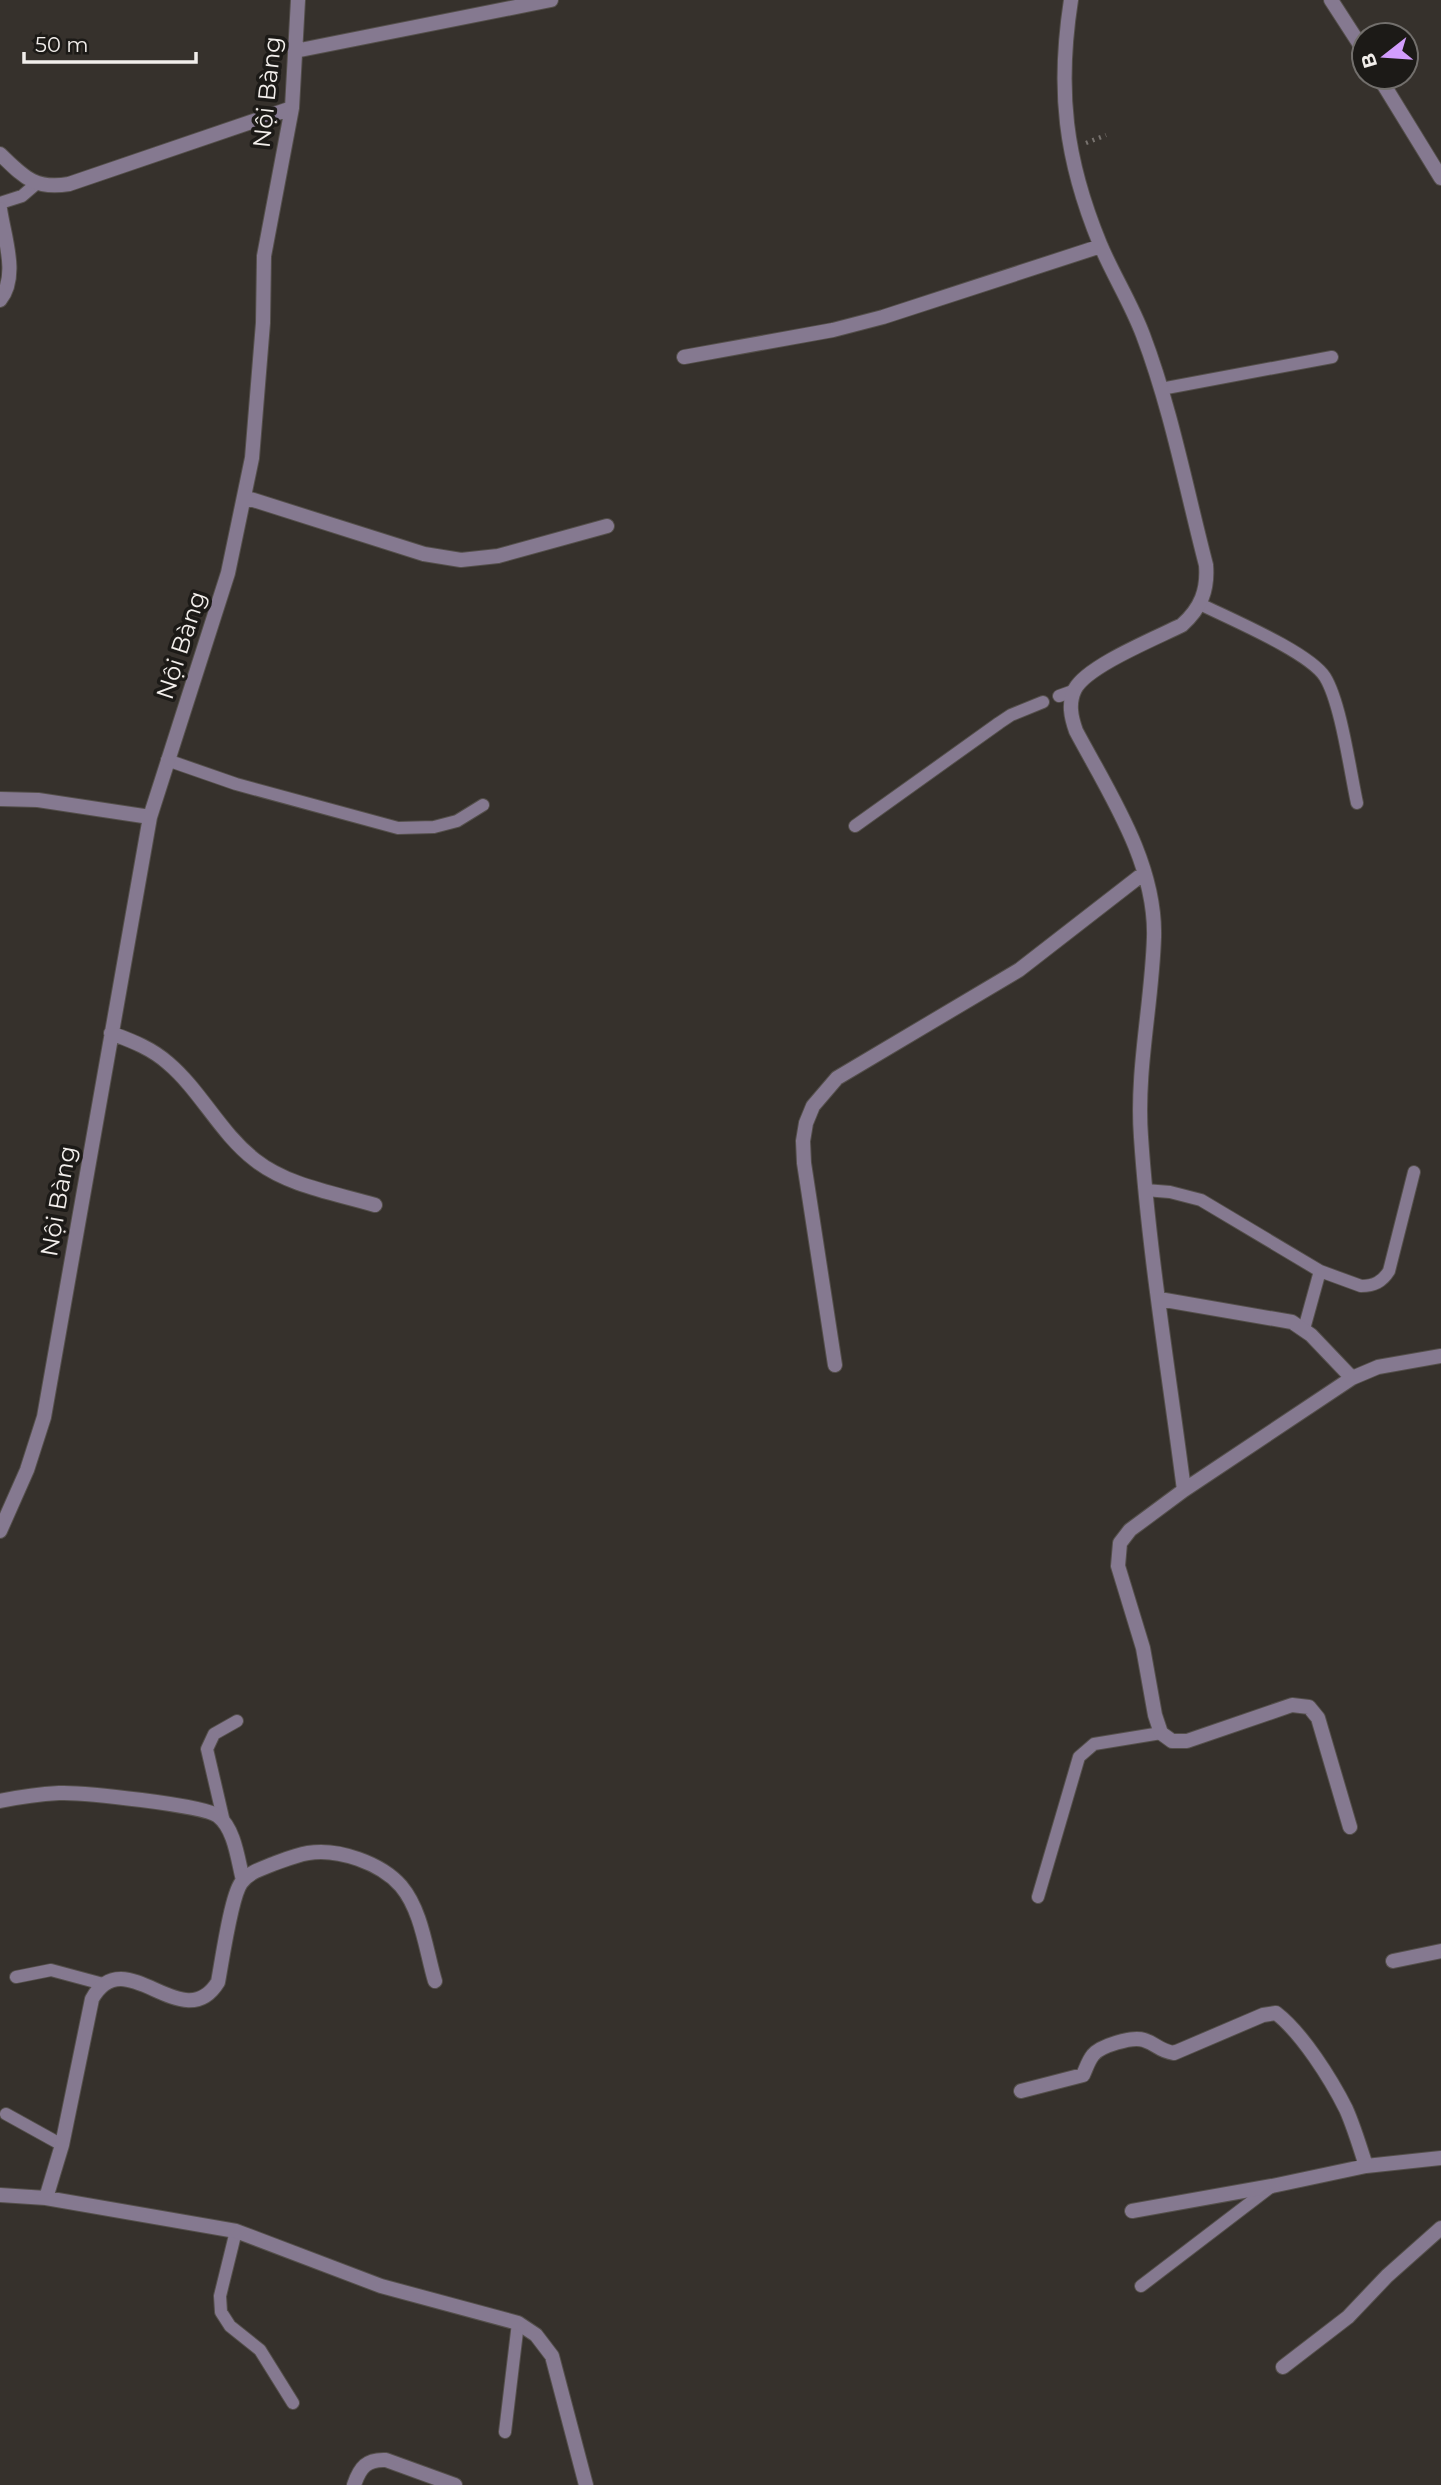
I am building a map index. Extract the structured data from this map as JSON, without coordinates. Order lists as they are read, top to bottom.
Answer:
{
  "streets": {
    "street": ["Nội Bàng"]
  },
  "scale_bar": "50 m",
  "north": "left"
}
